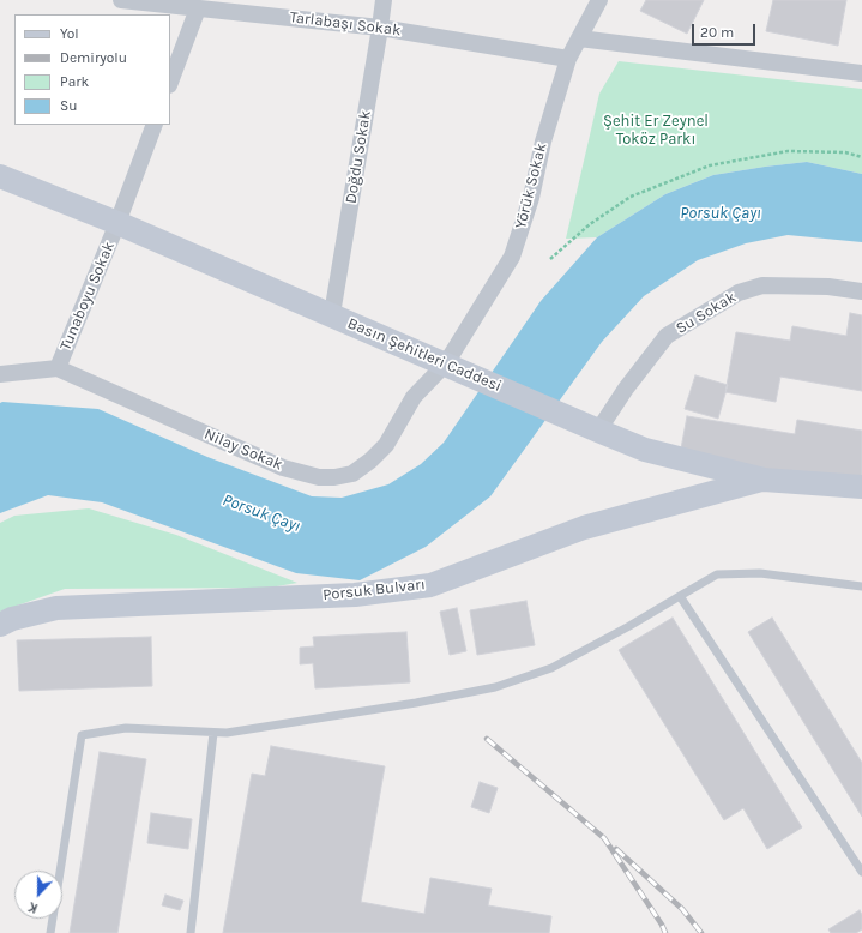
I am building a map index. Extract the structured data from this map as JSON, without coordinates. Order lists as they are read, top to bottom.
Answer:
{
  "streets": {
    "main road": ["Basın Şehitleri Caddesi", "Porsuk Bulvarı"],
    "street": [
      "Tarlabaşı Sokak",
      "Doğdu Sokak",
      "Yörük Sokak",
      "Tunaboyu Sokak",
      "Su Sokak",
      "Nilay Sokak"
    ]
  },
  "crossings": [
    ["Tarlabaşı Sokak", "Doğdu Sokak"],
    ["Tarlabaşı Sokak", "Yörük Sokak"],
    ["Doğdu Sokak", "Basın Şehitleri Caddesi"],
    ["Yörük Sokak", "Basın Şehitleri Caddesi"],
    ["Yörük Sokak", "Nilay Sokak"],
    ["Tunaboyu Sokak", "Basın Şehitleri Caddesi"],
    ["Tunaboyu Sokak", "Nilay Sokak"],
    ["Su Sokak", "Basın Şehitleri Caddesi"],
    ["Basın Şehitleri Caddesi", "Nilay Sokak"],
    ["Basın Şehitleri Caddesi", "Porsuk Bulvarı"]
  ],
  "water": ["Porsuk Çayı"],
  "parks": ["Şehit Er Zeynel Toköz Parkı"],
  "legend": [
    "Yol",
    "Demiryolu",
    "Park",
    "Su"
  ],
  "scale_bar": "20 m",
  "north": "bottom"
}
